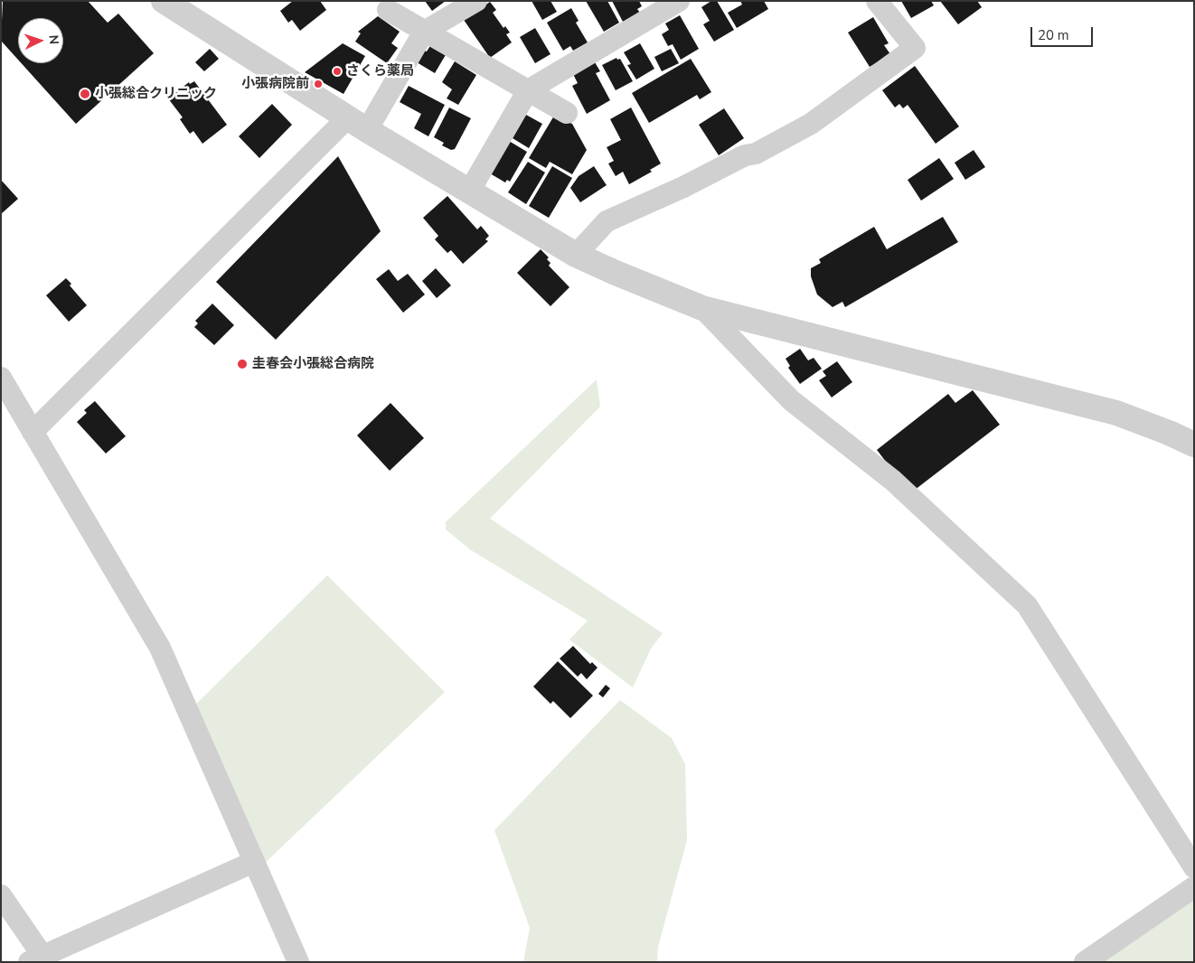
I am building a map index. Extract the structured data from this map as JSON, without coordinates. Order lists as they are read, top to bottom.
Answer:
{
  "places": [
    "さくら薬局",
    "小張病院前",
    "小張総合クリニック",
    "圭春会小張総合病院"
  ],
  "scale_bar": "20 m",
  "north": "right"
}
